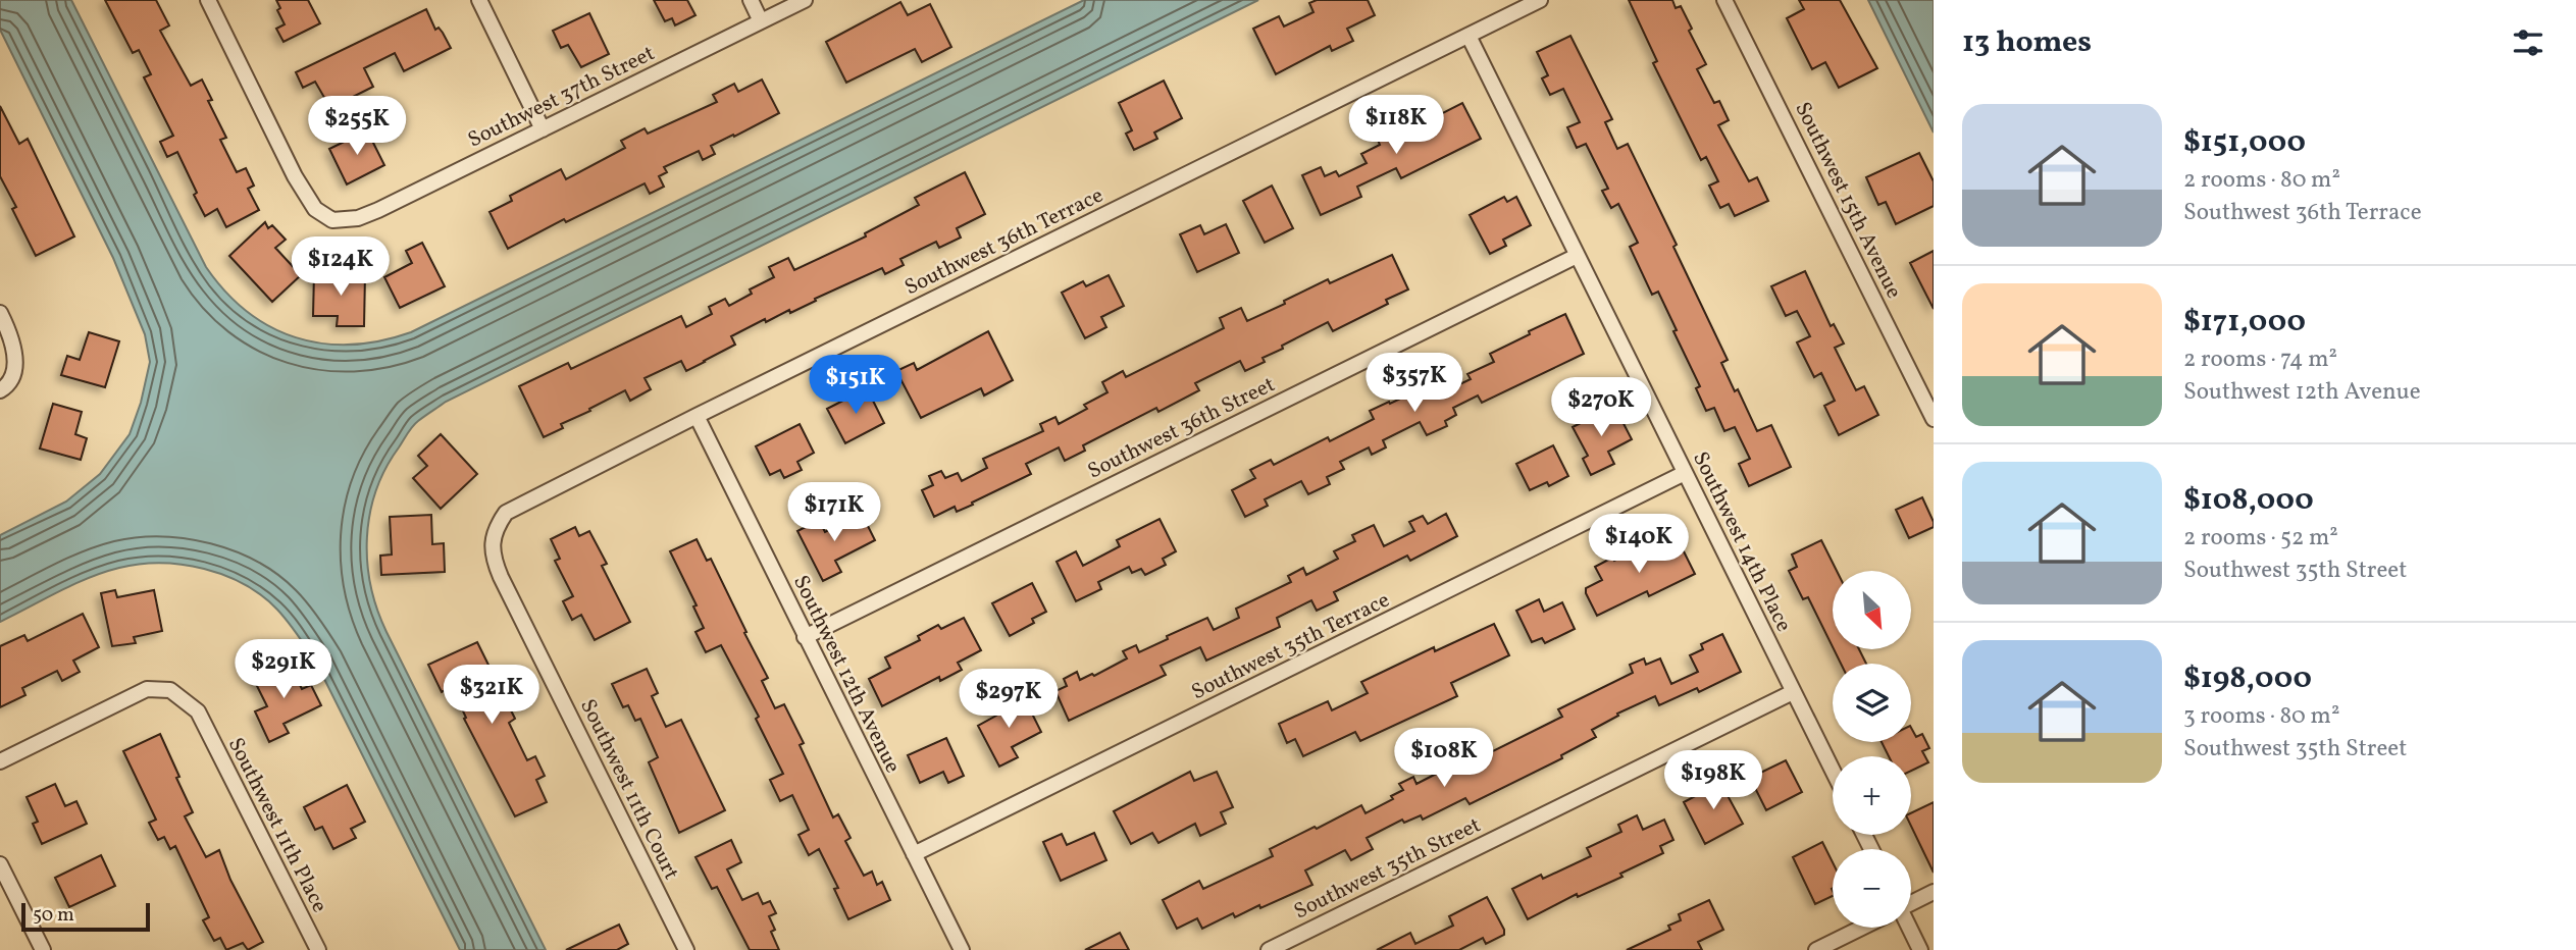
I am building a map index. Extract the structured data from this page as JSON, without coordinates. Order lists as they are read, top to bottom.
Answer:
{
  "streets": {
    "street": [
      "Southwest 37th Street",
      "Southwest 15th Avenue",
      "Southwest 36th Terrace",
      "Southwest 36th Street",
      "Southwest 14th Place",
      "Southwest 35th Terrace",
      "Southwest 12th Avenue",
      "Southwest 11th Court",
      "Southwest 11th Place",
      "Southwest 35th Street"
    ]
  },
  "crossings": [
    ["Southwest 36th Terrace", "Southwest 14th Place"],
    ["Southwest 36th Terrace", "Southwest 12th Avenue"],
    ["Southwest 36th Terrace", "Southwest 11th Court"],
    ["Southwest 36th Street", "Southwest 14th Place"],
    ["Southwest 36th Street", "Southwest 12th Avenue"],
    ["Southwest 14th Place", "Southwest 35th Terrace"],
    ["Southwest 14th Place", "Southwest 35th Street"],
    ["Southwest 35th Terrace", "Southwest 12th Avenue"]
  ],
  "scale_bar": "50 m",
  "north": "bottom right",
  "page": {
    "heading": "13 homes",
    "list": [
      {
        "name": "$151,000",
        "note": "2 rooms · 80 m² · Southwest 36th Terrace"
      },
      {
        "name": "$171,000",
        "note": "2 rooms · 74 m² · Southwest 12th Avenue"
      },
      {
        "name": "$108,000",
        "note": "2 rooms · 52 m² · Southwest 35th Street"
      },
      {
        "name": "$198,000",
        "note": "3 rooms · 80 m² · Southwest 35th Street"
      }
    ],
    "price": [
      "$118K",
      "$255K",
      "$124K",
      "$357K",
      "$151K",
      "$270K",
      "$171K",
      "$140K",
      "$291K",
      "$321K",
      "$297K",
      "$108K",
      "$198K"
    ],
    "map_buttons": ["+", "−"],
    "scale": "50 m"
  }
}
